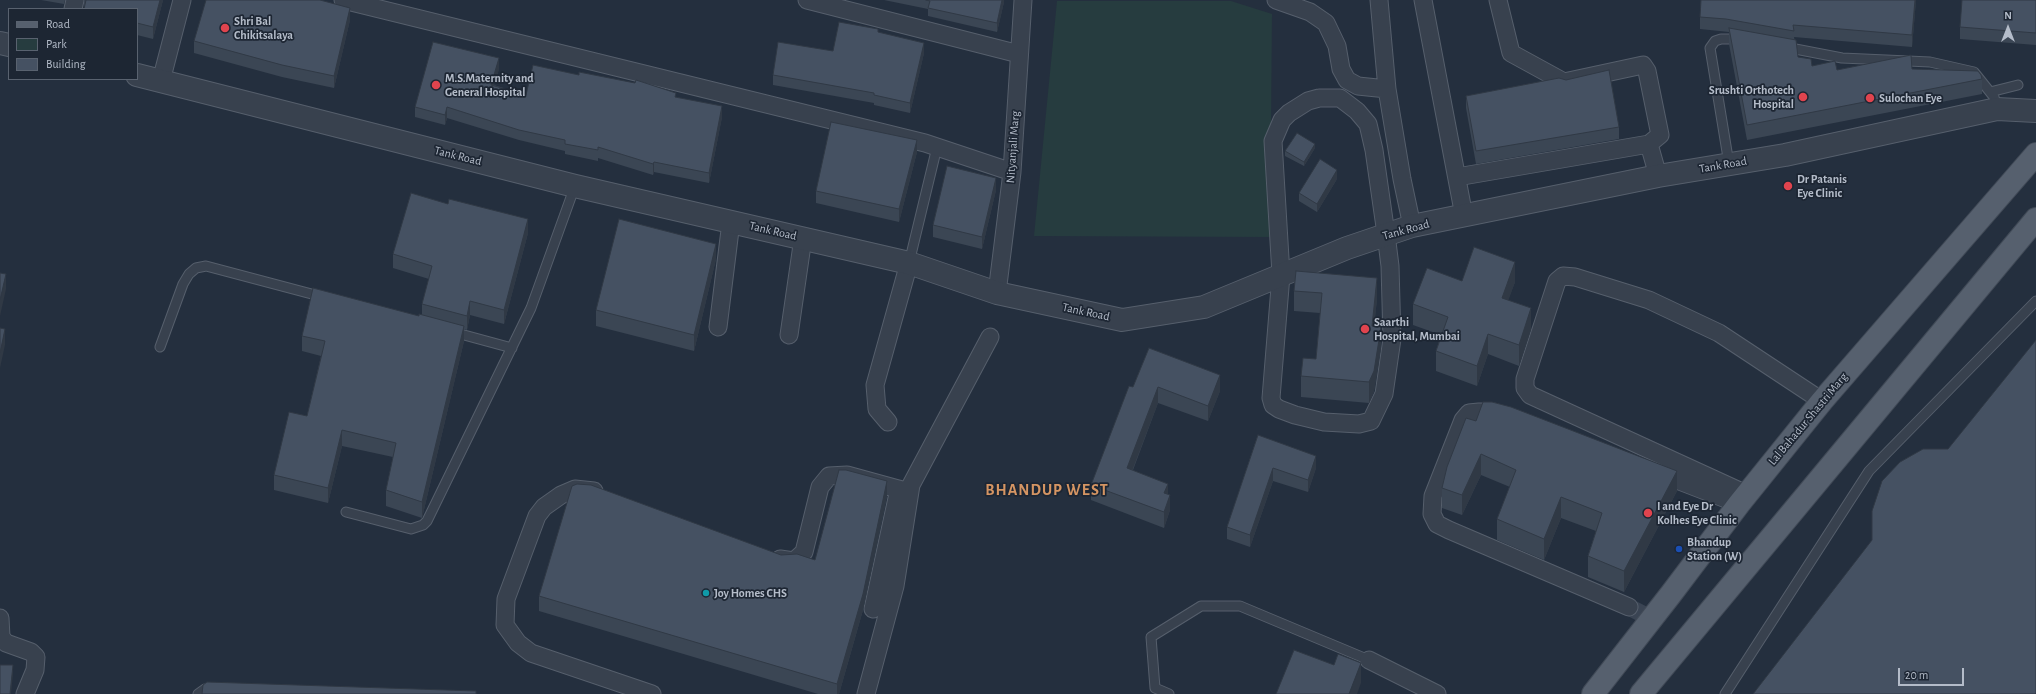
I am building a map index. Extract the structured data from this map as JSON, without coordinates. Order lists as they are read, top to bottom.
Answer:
{
  "streets": {
    "main road": ["Lal Bahadur Shastri Marg"],
    "street": ["Nityanjali Marg", "Tank Road"]
  },
  "crossings": [
    ["Nityanjali Marg", "Tank Road"]
  ],
  "districts": ["BHANDUP WEST"],
  "places": [
    "Shri Bal Chikitsalaya",
    "M.S.Maternity and General Hospital",
    "Srushti Orthotech Hospital",
    "Sulochan Eye",
    "Dr Patanis Eye Clinic",
    "Saarthi Hospital, Mumbai",
    "I and Eye Dr Kolhes Eye Clinic",
    "Bhandup Station (W)",
    "Joy Homes CHS"
  ],
  "legend": ["Road", "Park", "Building"],
  "scale_bar": "20 m",
  "north": "top"
}
